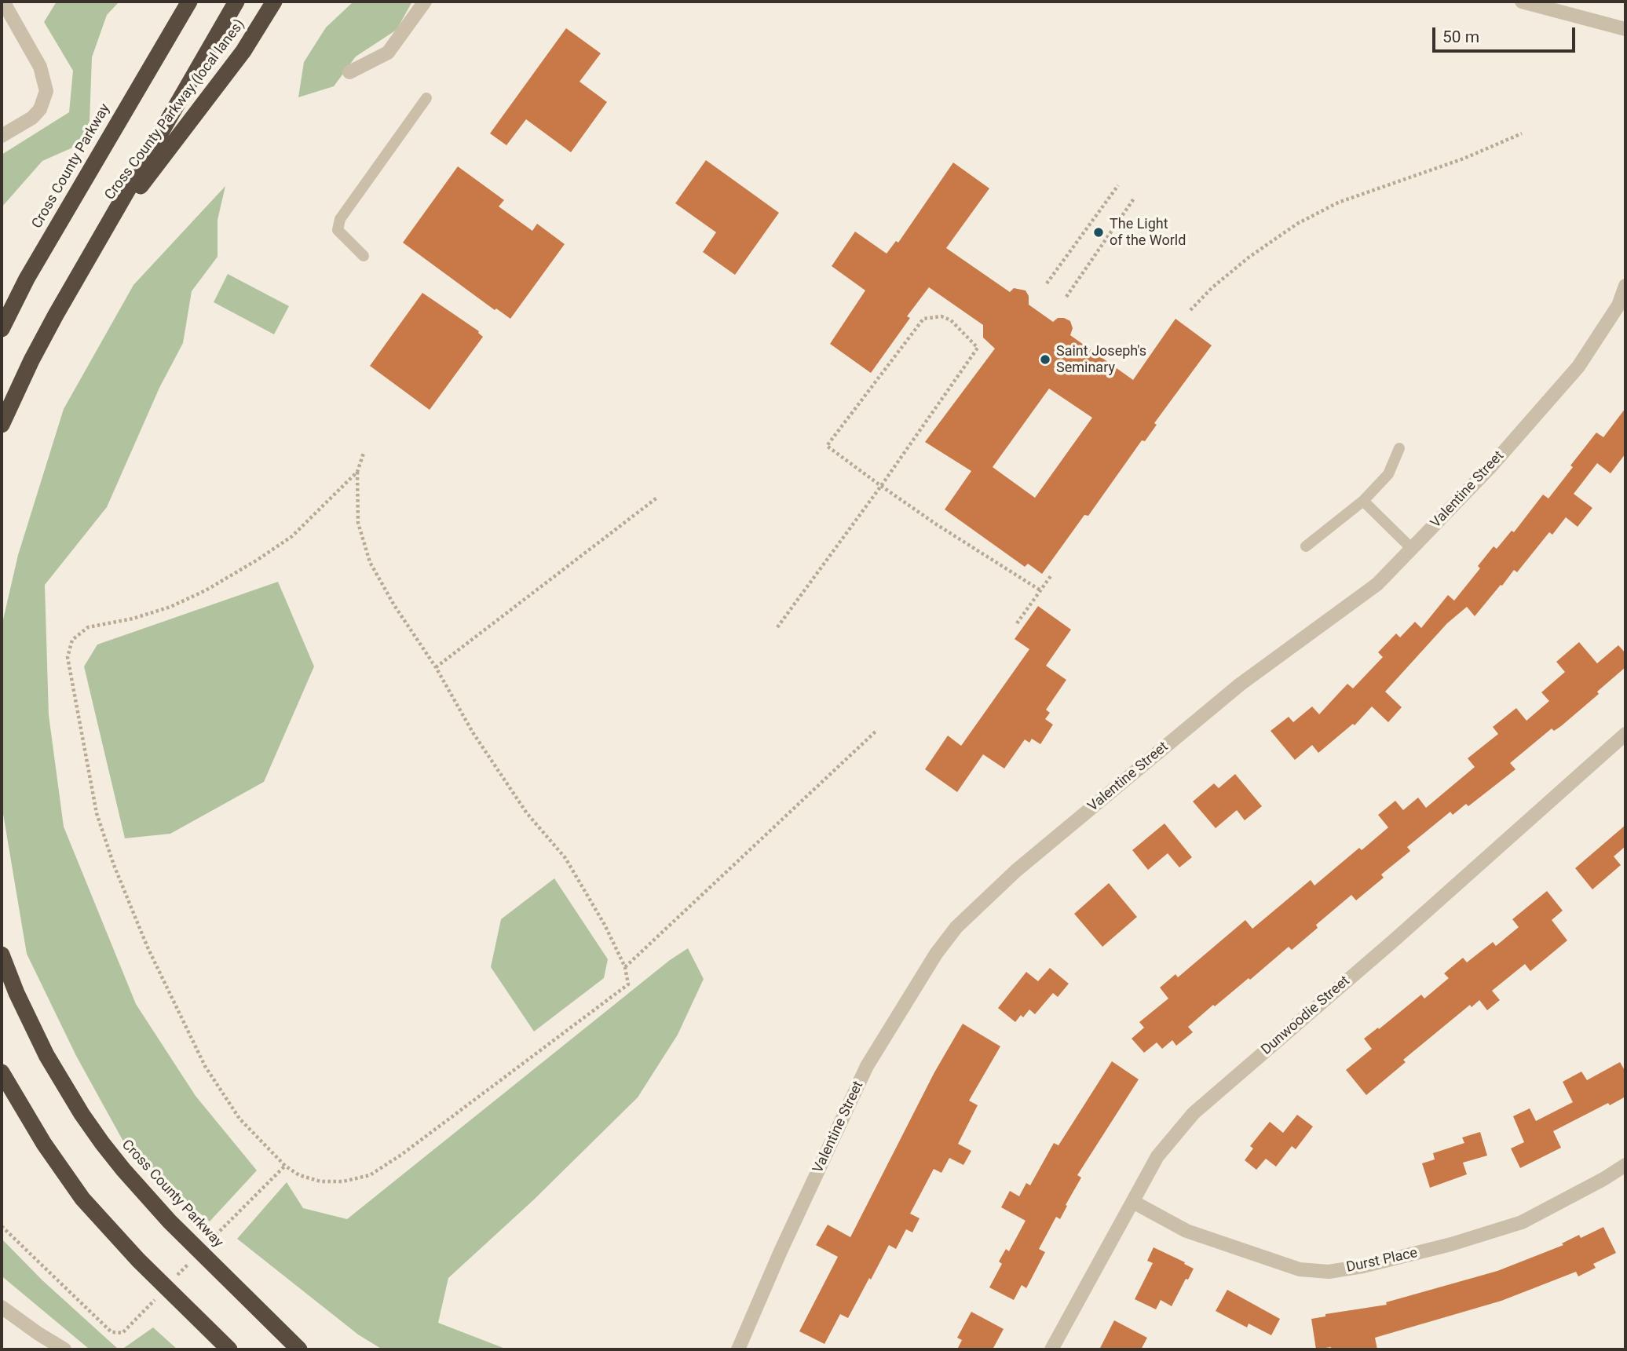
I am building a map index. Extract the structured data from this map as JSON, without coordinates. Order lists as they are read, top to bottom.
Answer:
{
  "streets": {
    "highway": ["Cross County Parkway (local lanes)", "Cross County Parkway"],
    "street": ["Valentine Street", "Dunwoodie Street", "Durst Place"]
  },
  "crossings": [
    ["Dunwoodie Street", "Durst Place"]
  ],
  "places": ["The Light of the World", "Saint Joseph's Seminary"],
  "scale_bar": "50 m"
}
